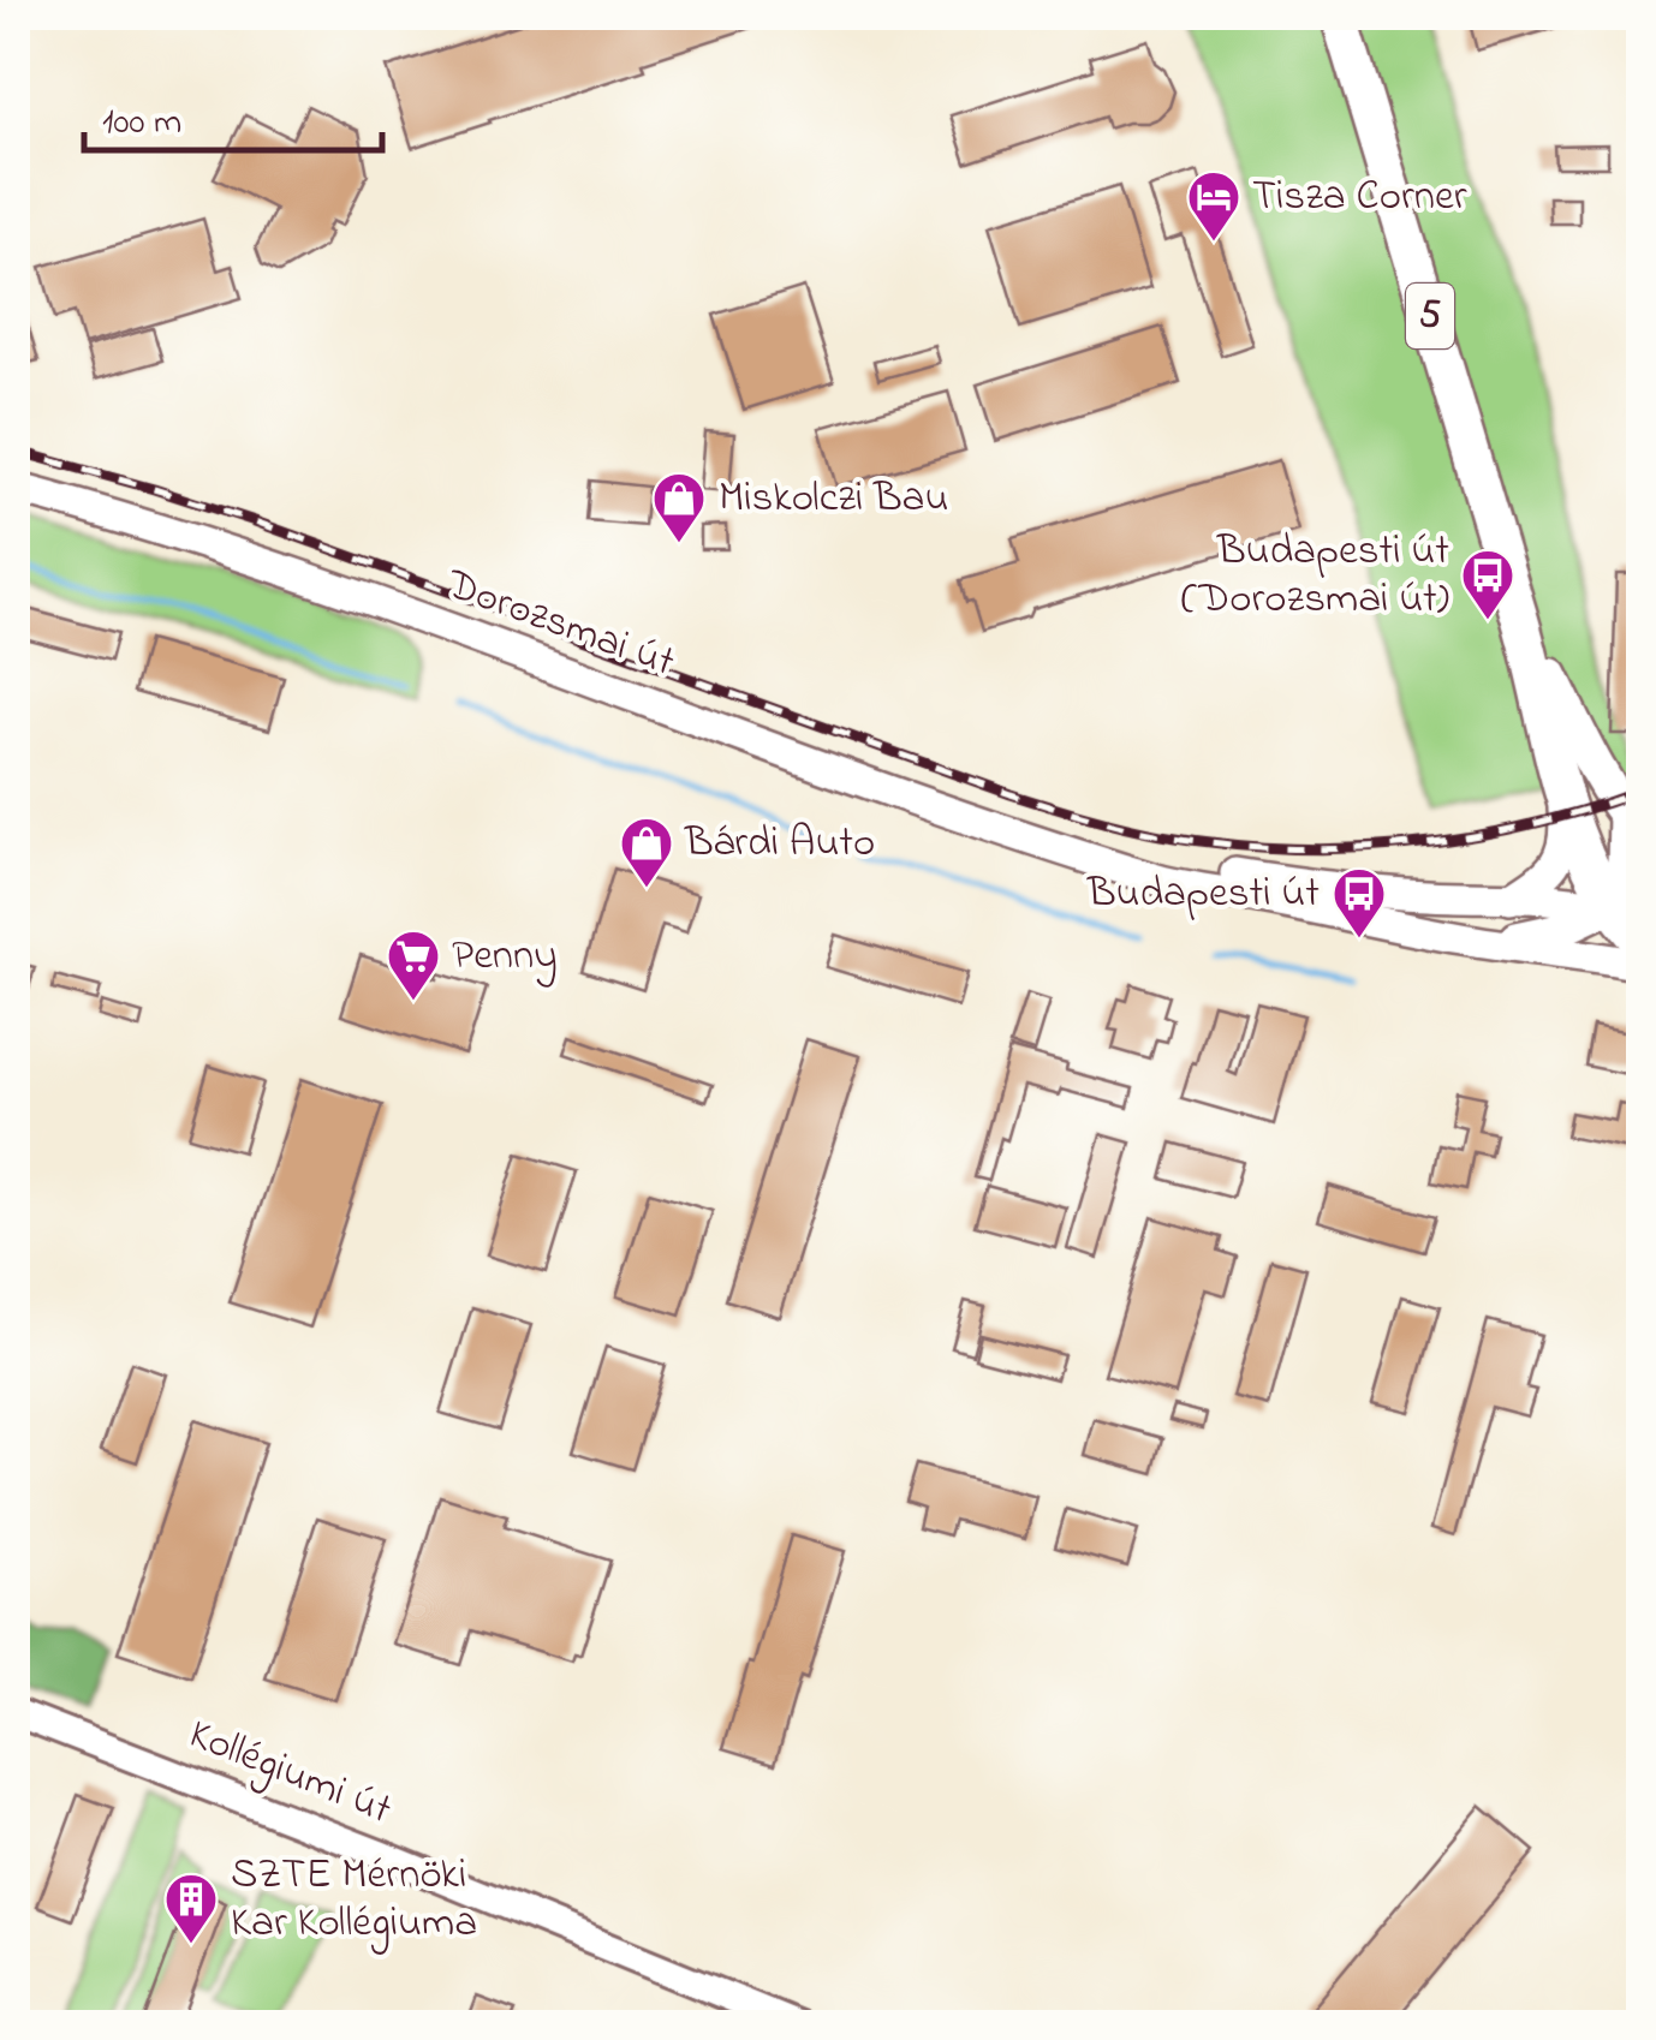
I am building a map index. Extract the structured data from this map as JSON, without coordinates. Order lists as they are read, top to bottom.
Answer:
{
  "streets": {
    "main road": ["5", "Dorozsmai út"],
    "street": ["Kollégiumi út"]
  },
  "crossings": [
    ["5", "Dorozsmai út"]
  ],
  "places": {
    "hotel": ["Tisza Corner"],
    "shop": ["Miskolczi Bau", "Bárdi Auto"],
    "bus stop": ["Budapesti út (Dorozsmai út)", "Budapesti út"],
    "supermarket": ["Penny"],
    "building": ["SZTE Mérnöki Kar Kollégiuma"]
  },
  "scale_bar": "100 m"
}
